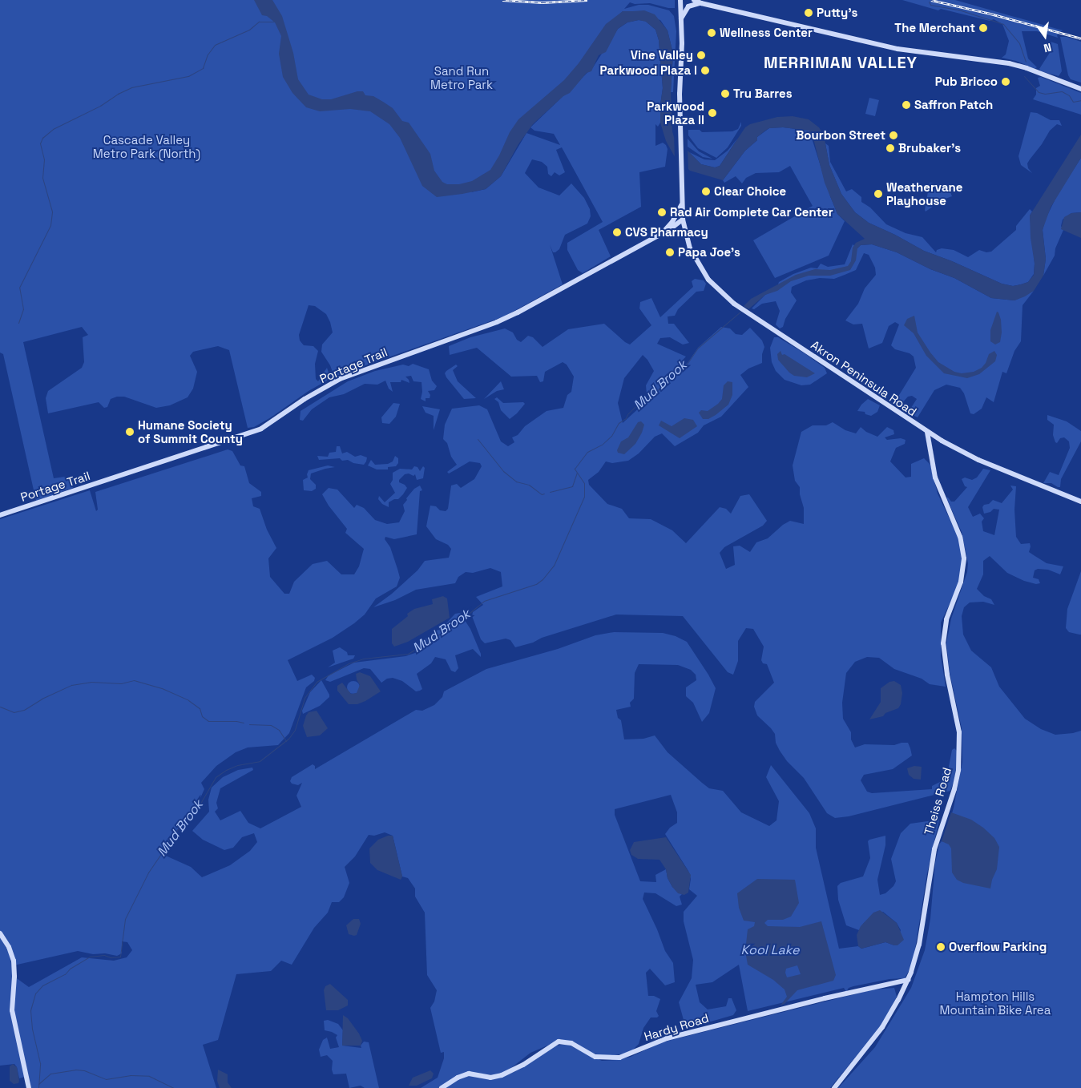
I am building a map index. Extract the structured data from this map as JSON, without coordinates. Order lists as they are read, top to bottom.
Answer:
{
  "streets": {
    "street": [
      "Portage Trail",
      "Akron Peninsula Road",
      "Theiss Road",
      "Hardy Road"
    ]
  },
  "crossings": [
    ["Portage Trail", "Akron Peninsula Road"],
    ["Akron Peninsula Road", "Theiss Road"],
    ["Theiss Road", "Hardy Road"]
  ],
  "districts": ["MERRIMAN VALLEY"],
  "water": ["Mud Brook", "Kool Lake"],
  "parks": ["Sand Run Metro Park", "Cascade Valley Metro Park (North)", "Hampton Hills Mountain Bike Area"],
  "places": [
    "Putty's",
    "The Merchant",
    "Wellness Center",
    "Vine Valley",
    "Parkwood Plaza I",
    "Pub Bricco",
    "Tru Barres",
    "Saffron Patch",
    "Parkwood Plaza II",
    "Bourbon Street",
    "Brubaker's",
    "Clear Choice",
    "Weathervane Playhouse",
    "Rad Air Complete Car Center",
    "CVS Pharmacy",
    "Papa Joe's",
    "Humane Society of Summit County",
    "Overflow Parking"
  ],
  "north": "bottom"
}
